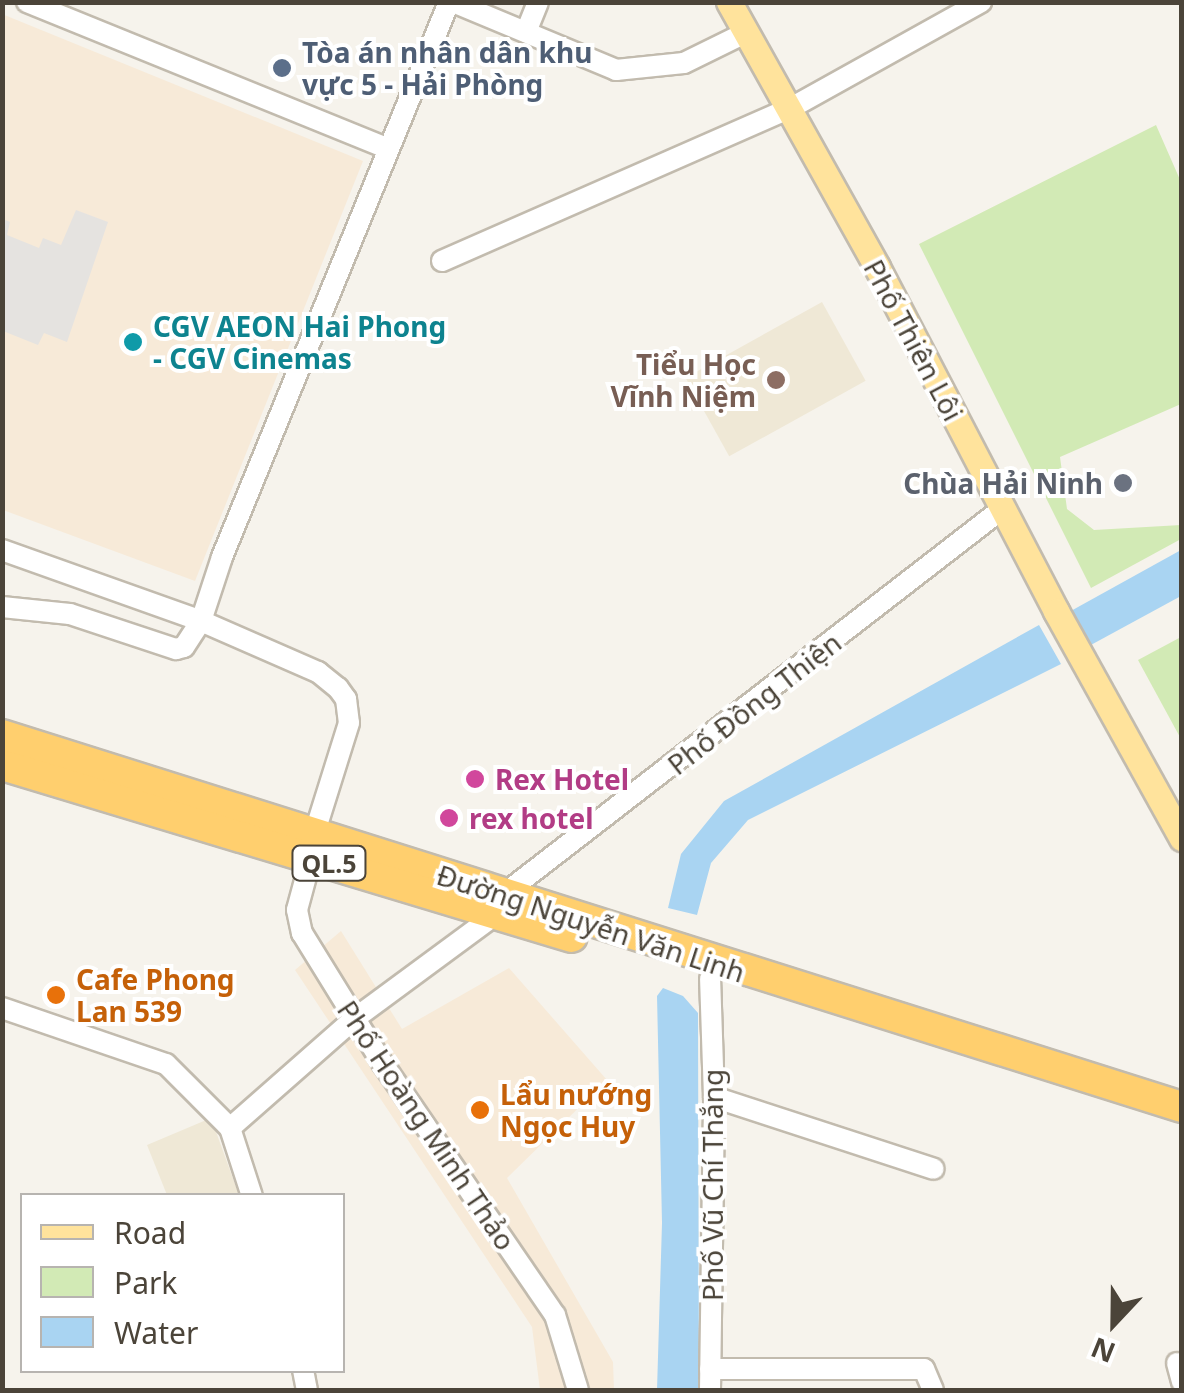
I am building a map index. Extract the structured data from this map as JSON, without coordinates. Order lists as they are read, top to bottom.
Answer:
{
  "streets": {
    "highway": ["QL.5", "Đường Nguyễn Văn Linh"],
    "main road": ["Phố Thiên Lôi"],
    "street": ["Phố Đồng Thiện", "Phố Hoàng Minh Thảo", "Phố Vũ Chí Thắng"]
  },
  "crossings": [
    ["Phố Thiên Lôi", "Phố Đồng Thiện"],
    ["Phố Đồng Thiện", "Đường Nguyễn Văn Linh"],
    ["Phố Đồng Thiện", "Phố Hoàng Minh Thảo"],
    ["Đường Nguyễn Văn Linh", "Phố Hoàng Minh Thảo"],
    ["Đường Nguyễn Văn Linh", "Phố Vũ Chí Thắng"]
  ],
  "places": [
    "Tòa án nhân dân khu vực 5 - Hải Phòng",
    "CGV AEON Hai Phong - CGV Cinemas",
    "Tiểu Học Vĩnh Niệm",
    "Chùa Hải Ninh",
    "Rex Hotel",
    "rex hotel",
    "Cafe Phong Lan 539",
    "Lẩu nướng Ngọc Huy"
  ],
  "legend": ["Road", "Park", "Water"],
  "north": "bottom"
}
